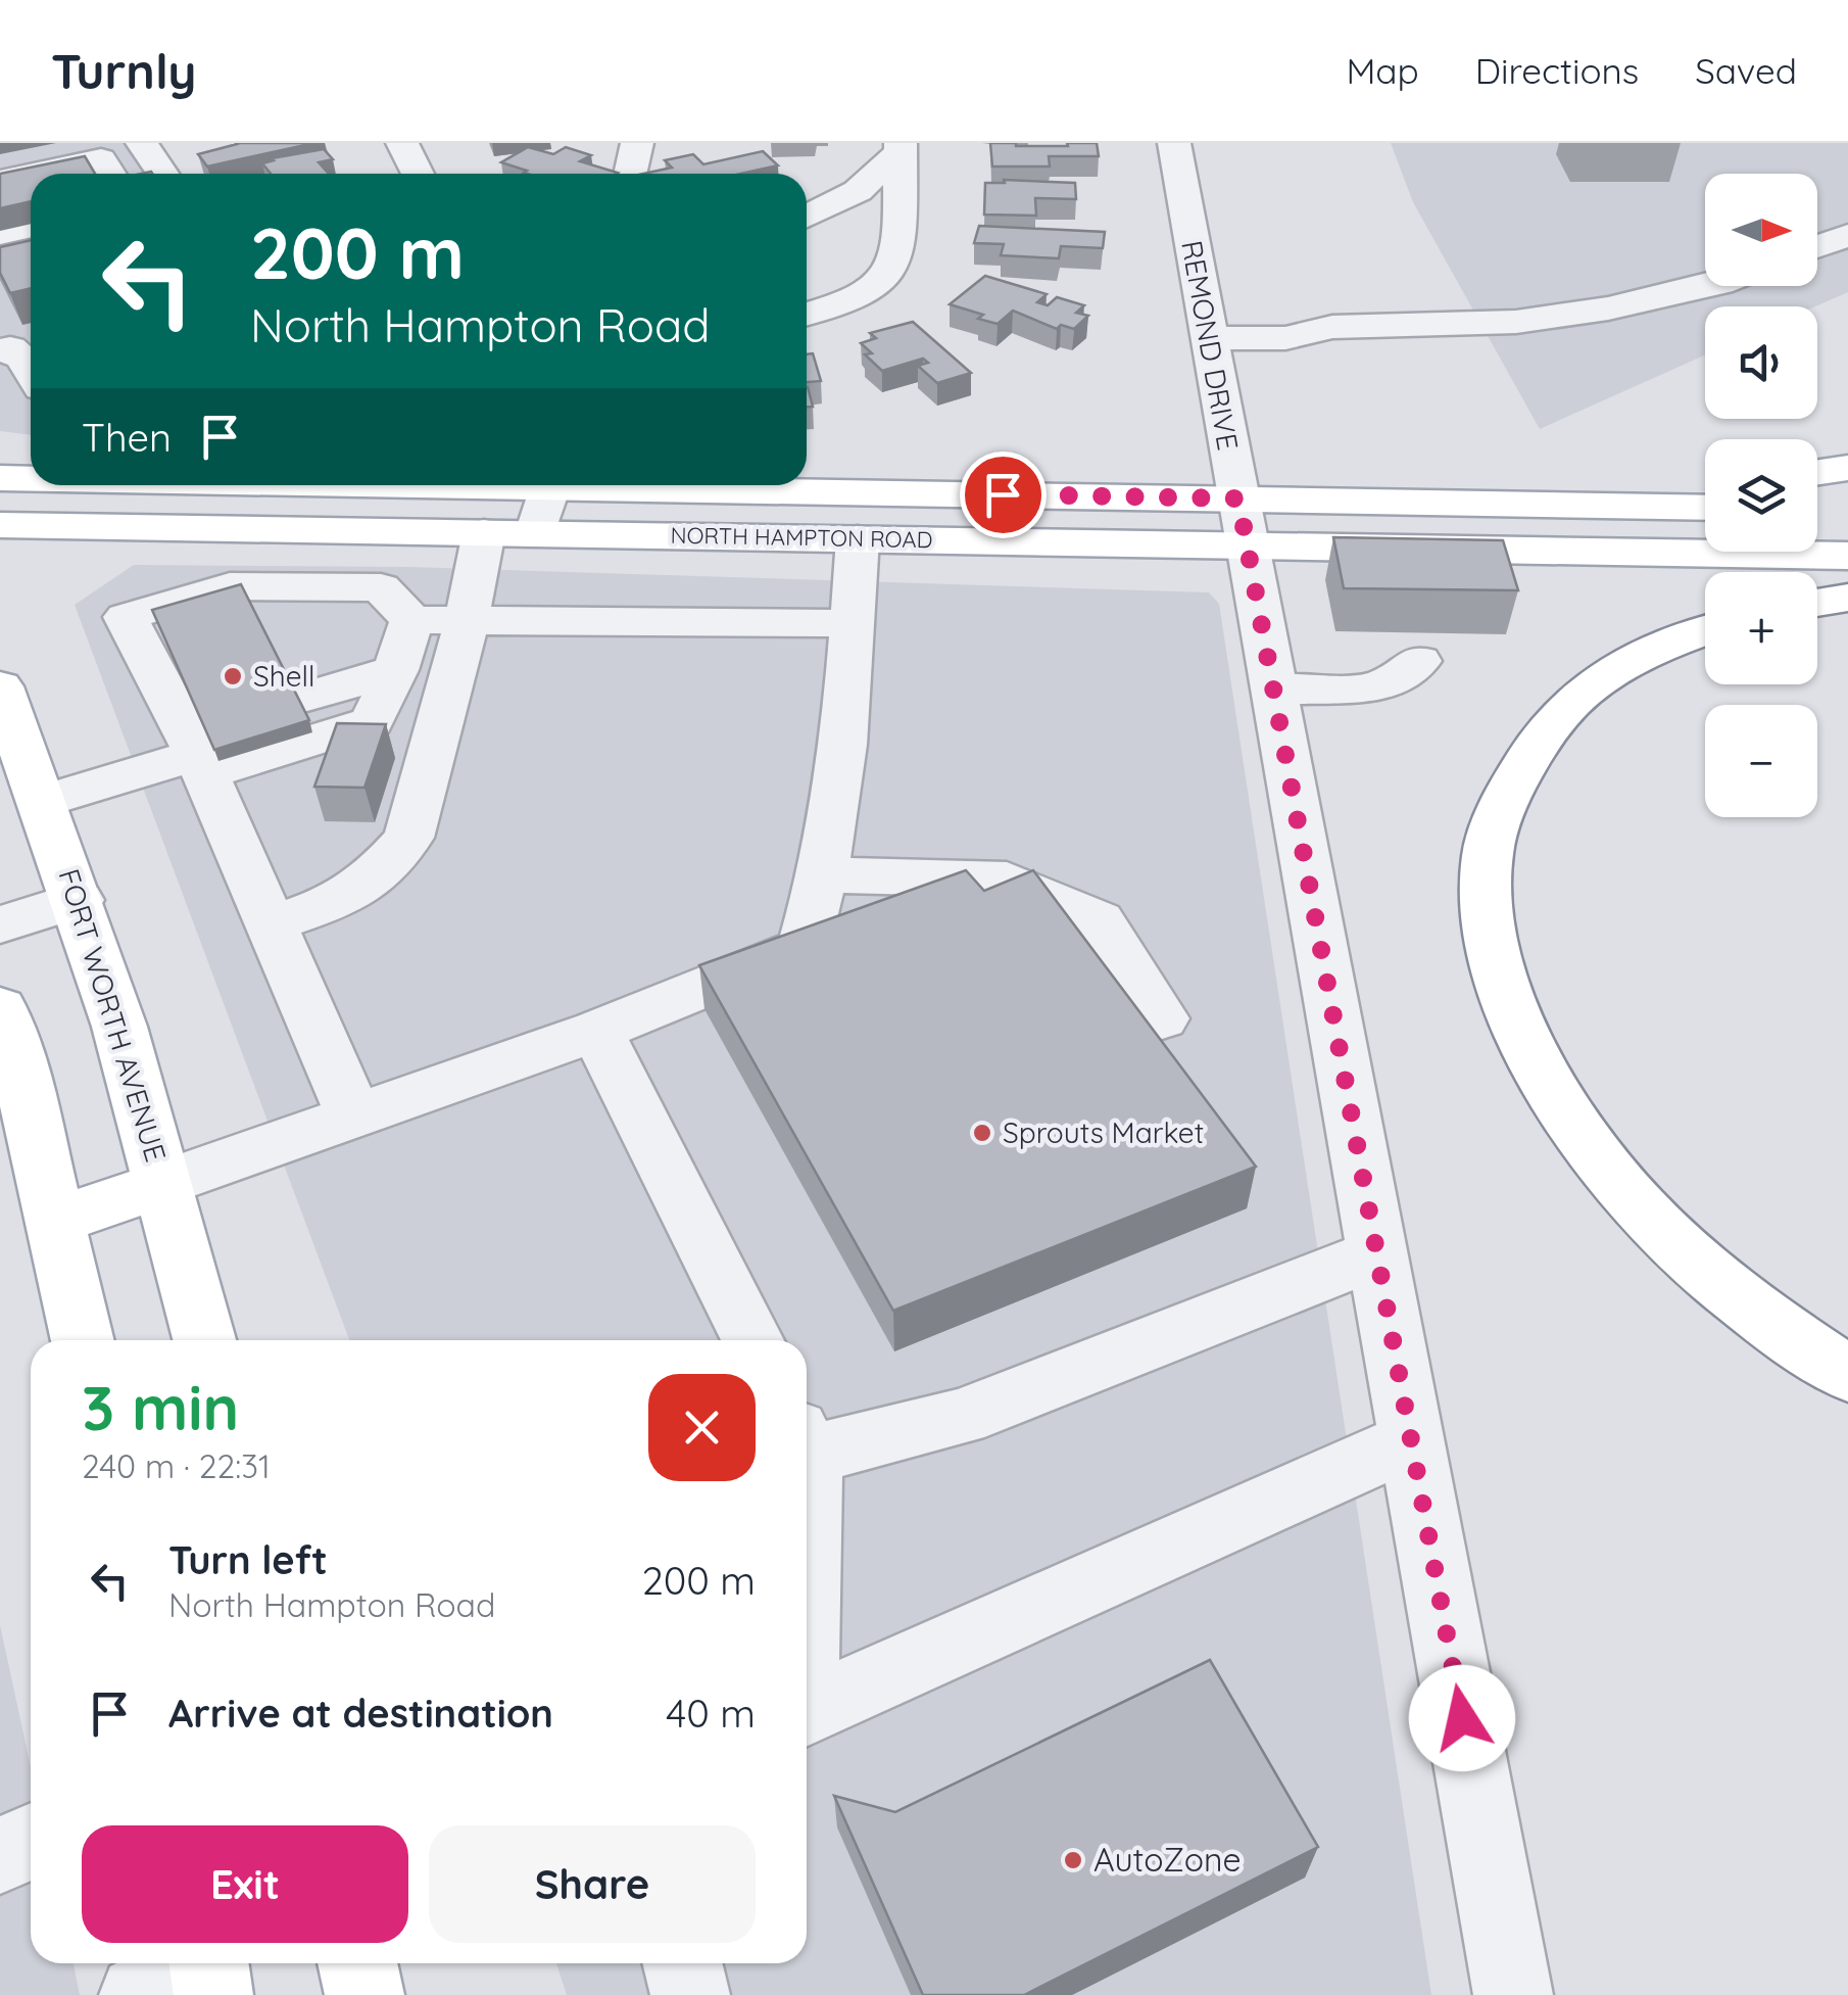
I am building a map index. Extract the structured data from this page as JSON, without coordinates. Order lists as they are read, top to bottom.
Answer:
{
  "streets": {
    "main road": ["NORTH HAMPTON ROAD", "FORT WORTH AVENUE"],
    "street": ["REMOND DRIVE"]
  },
  "crossings": [
    ["REMOND DRIVE", "NORTH HAMPTON ROAD"]
  ],
  "places": ["Shell", "Sprouts Market", "AutoZone"],
  "north": "right",
  "page": {
    "header": "Turnly",
    "nav": ["Map", "Directions", "Saved"],
    "map_buttons": ["+", "−"],
    "turn": ["200 m", "North Hampton Road"],
    "then": "Then",
    "heading": ["3 min", "240 m · 22:31"],
    "list": [
      {
        "name": "Turn left",
        "note": "North Hampton Road",
        "value": "200 m"
      },
      {
        "name": "Arrive at destination",
        "value": "40 m"
      }
    ],
    "buttons": ["Exit", "Share"]
  }
}
